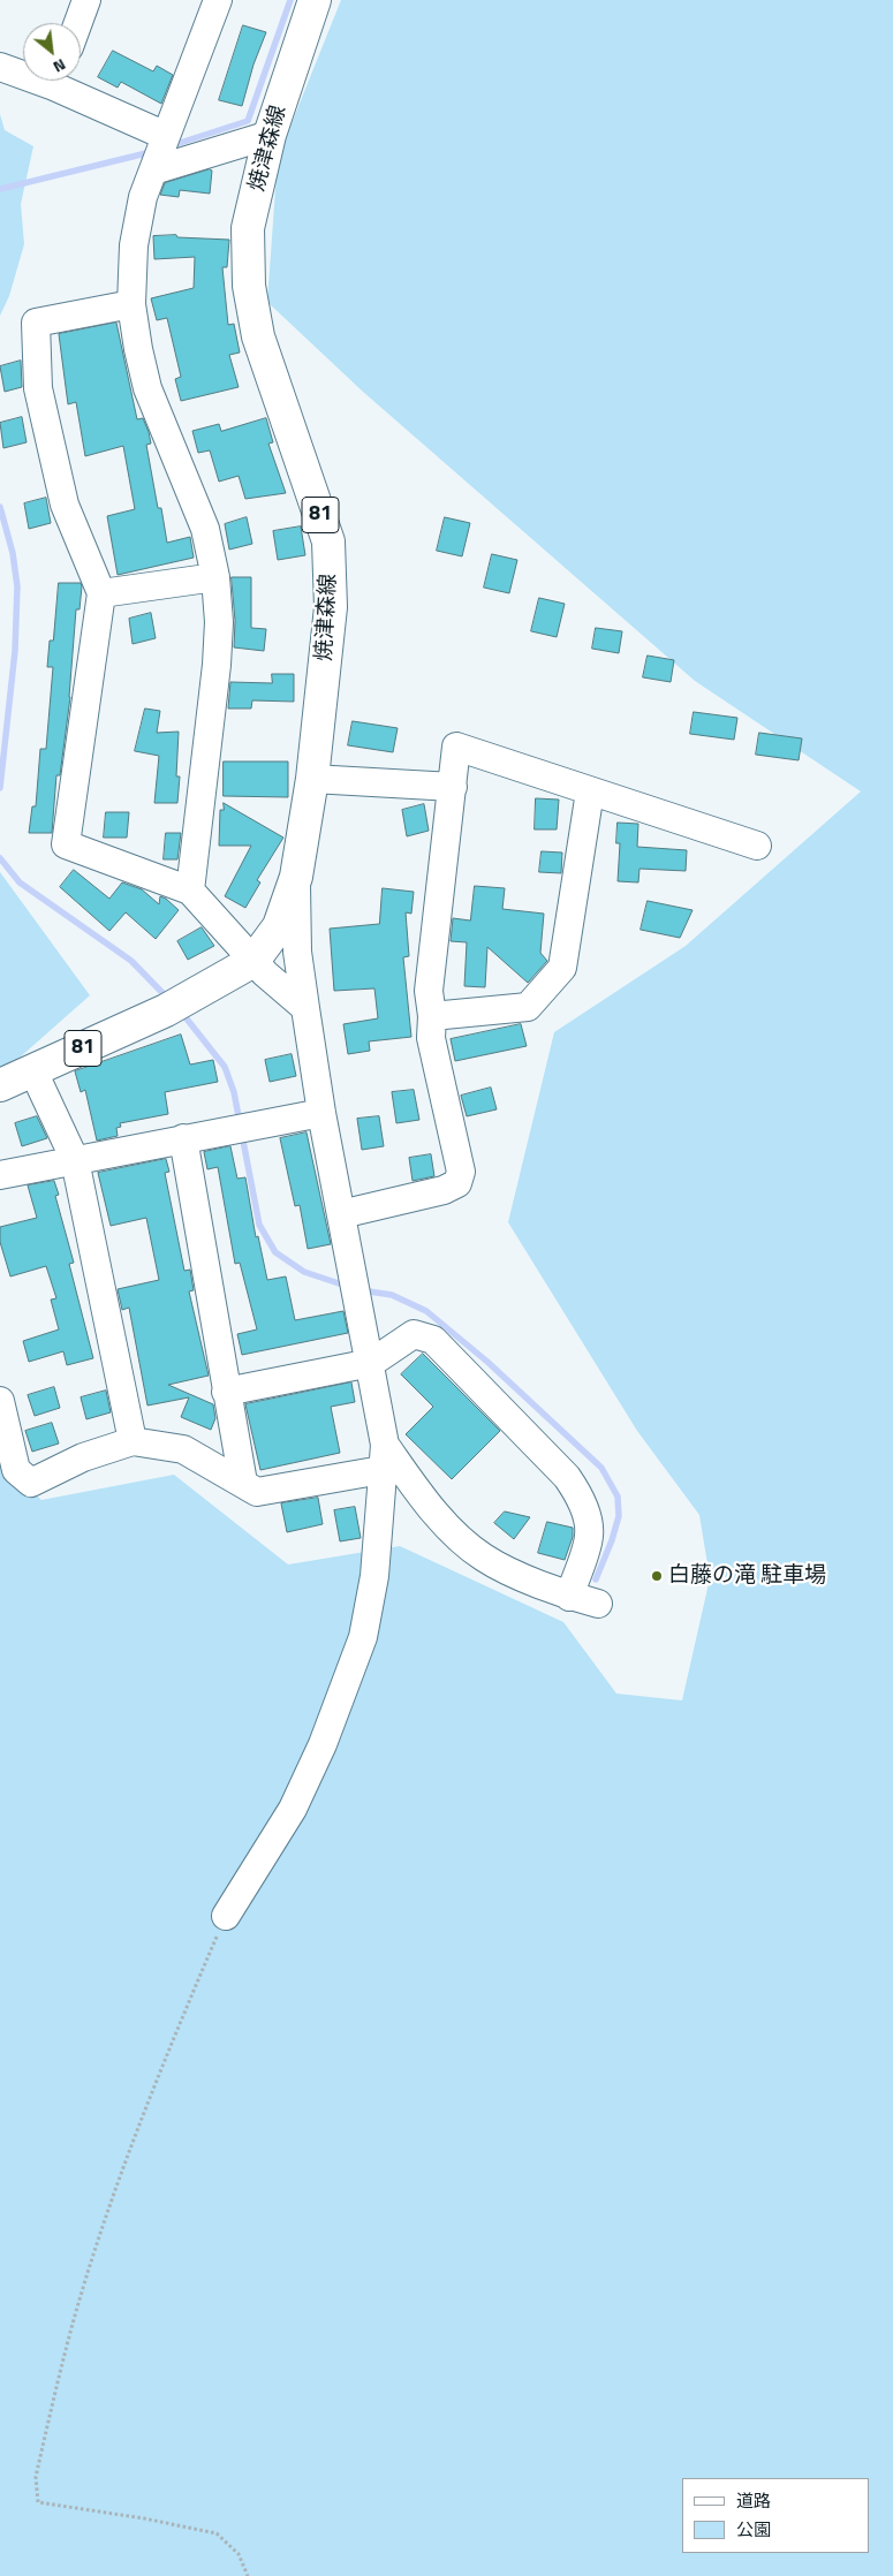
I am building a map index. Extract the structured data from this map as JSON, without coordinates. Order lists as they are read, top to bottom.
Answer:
{
  "streets": {
    "main road": ["焼津森線", "81"]
  },
  "places": ["白藤の滝 駐車場"],
  "legend": ["道路", "公園"],
  "north": "bottom right"
}
